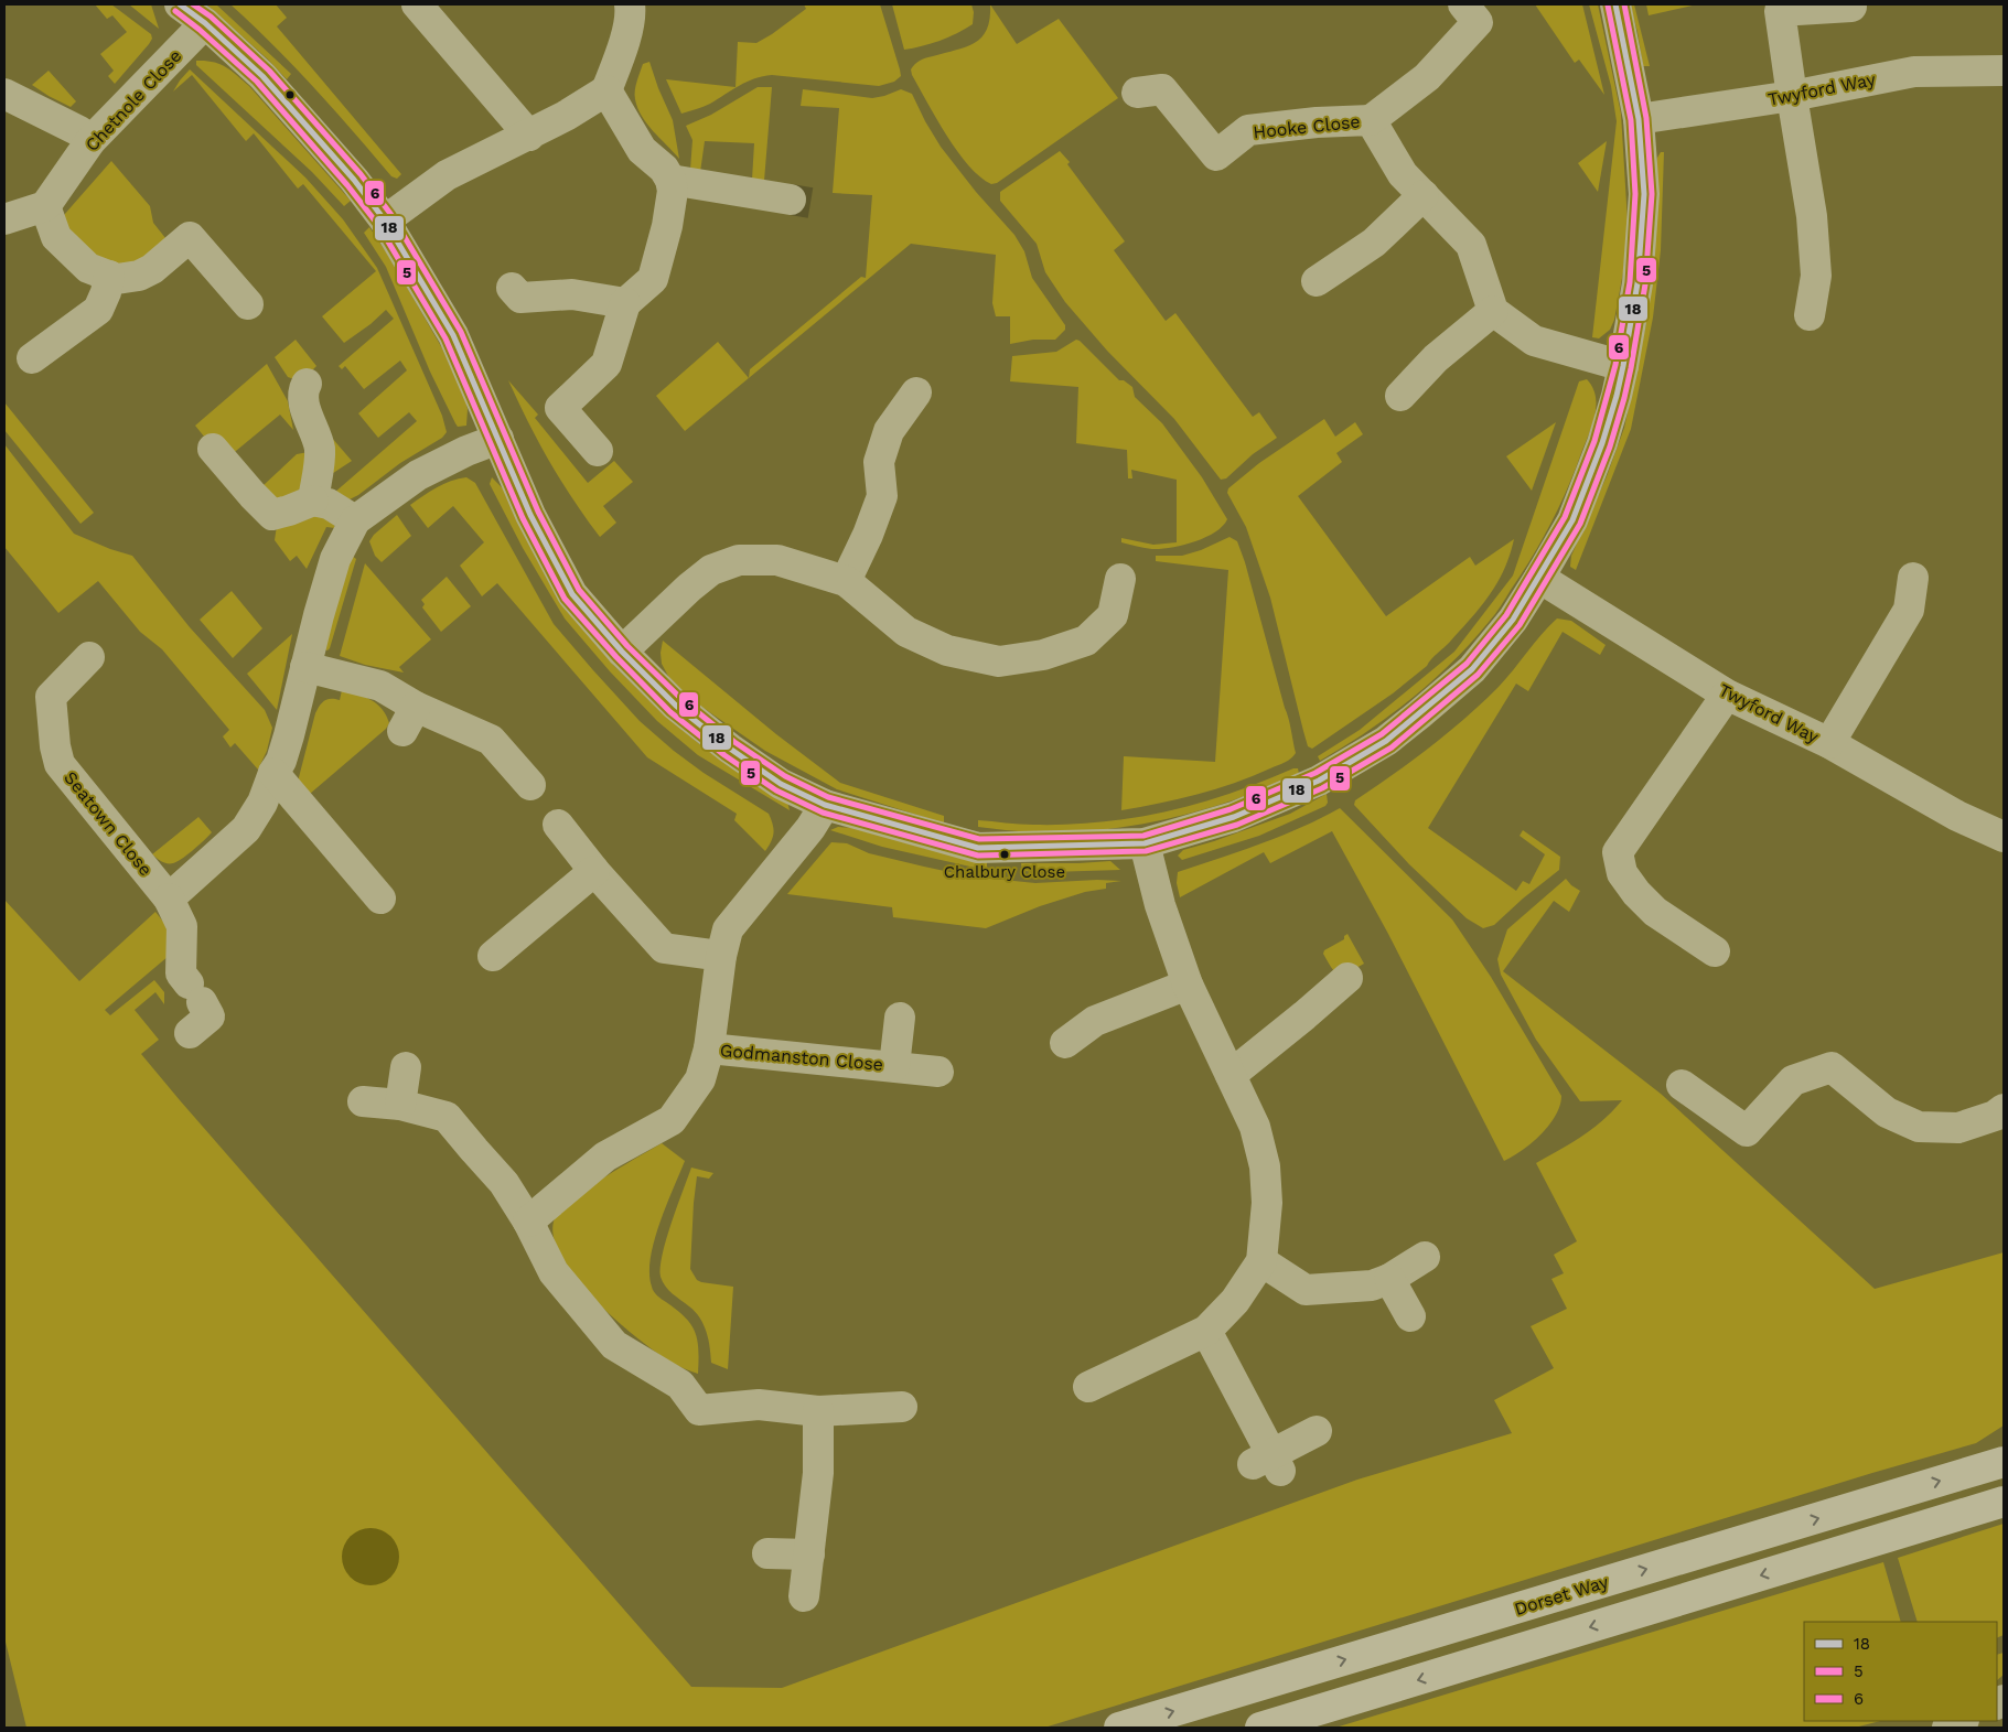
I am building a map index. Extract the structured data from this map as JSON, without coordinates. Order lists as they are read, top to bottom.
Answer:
{
  "streets": {
    "highway": ["Dorset Way"],
    "street": [
      "Twyford Way",
      "Chetnole Close",
      "Hooke Close",
      "Seatown Close",
      "Godmanston Close"
    ]
  },
  "places": ["Chalbury Close"],
  "lines": ["transit line 18", "transit line 5", "transit line 6"],
  "legend": ["18", "5", "6"]
}
